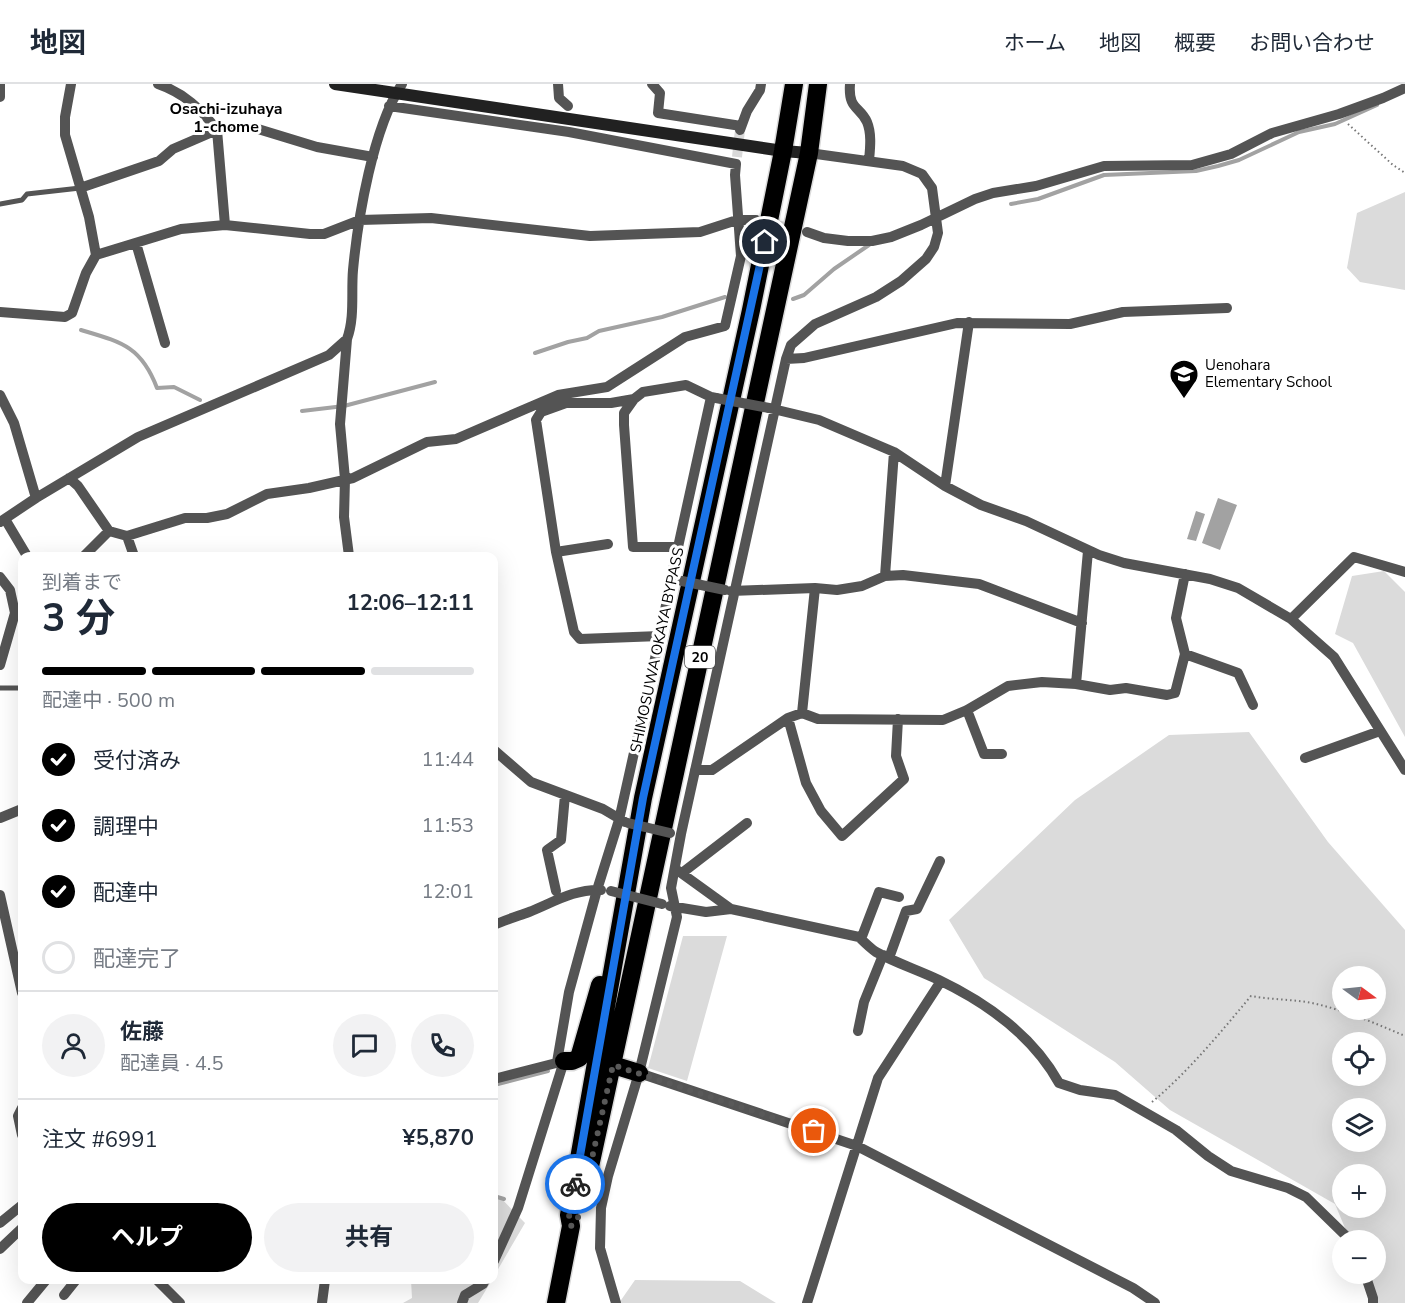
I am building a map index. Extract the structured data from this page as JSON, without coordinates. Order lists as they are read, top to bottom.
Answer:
{
  "streets": {
    "highway": ["SHIMOSUWA OKAYA BYPASS", "20"]
  },
  "districts": ["Osachi-izuhaya 1-chome"],
  "places": {
    "school or university": ["Uenohara Elementary School"]
  },
  "north": "right",
  "page": {
    "header": "地図",
    "nav": [
      "ホーム",
      "地図",
      "概要",
      "お問い合わせ"
    ],
    "heading": ["3 分", "到着まで", "12:06–12:11"],
    "panel": [
      "佐藤",
      "配達員 · 4.5",
      "注文 #6991",
      "¥5,870"
    ],
    "bar": "配達中 · 500 m",
    "list": [
      ["受付済み", "11:44"],
      ["調理中", "11:53"],
      ["配達中", "12:01"],
      "配達完了"
    ],
    "map_buttons": ["+", "−"],
    "buttons": ["ヘルプ", "共有"]
  }
}
